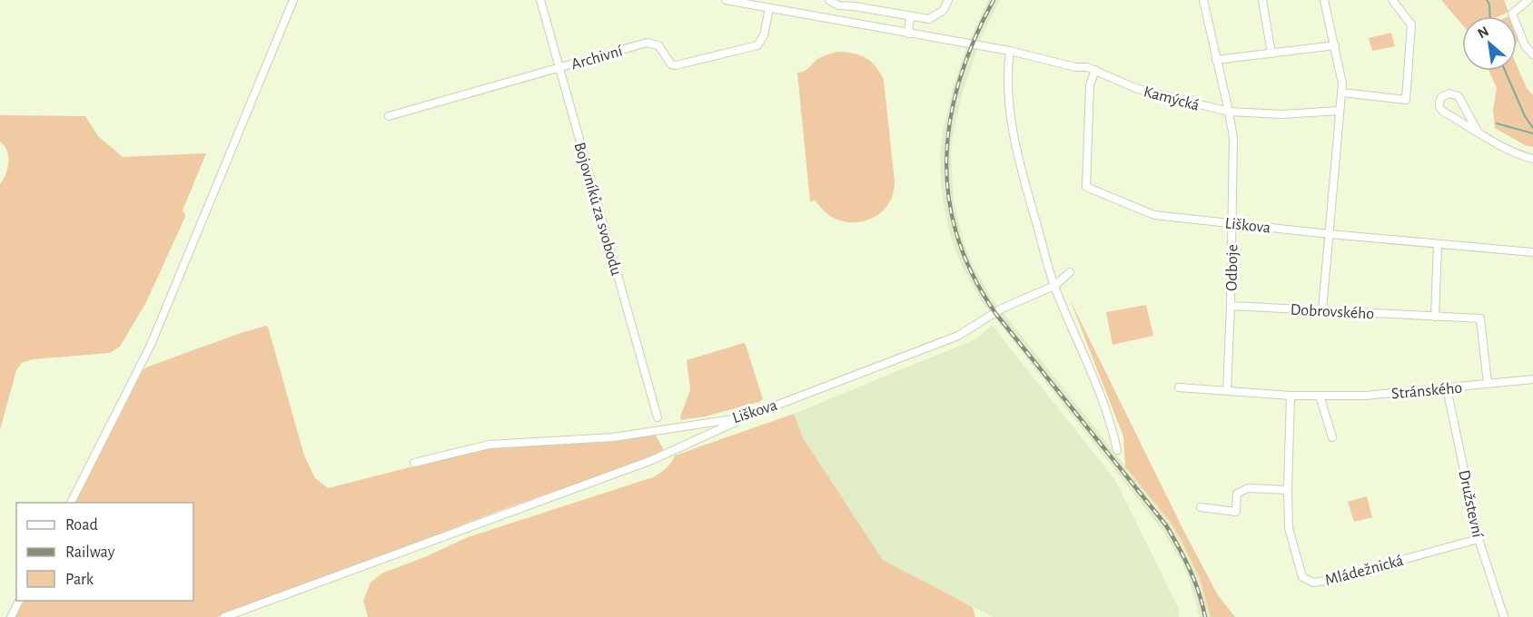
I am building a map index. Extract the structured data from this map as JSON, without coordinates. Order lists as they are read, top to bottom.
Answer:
{
  "streets": {
    "street": [
      "Archivní",
      "Kamýcká",
      "Bojovníků za svobodu",
      "Liškova",
      "Odboje",
      "Dobrovského",
      "Stránského",
      "Družstevní",
      "Mládežnická"
    ]
  },
  "crossings": [
    ["Archivní", "Kamýcká"],
    ["Archivní", "Bojovníků za svobodu"],
    ["Kamýcká", "Liškova"],
    ["Kamýcká", "Odboje"],
    ["Liškova", "Odboje"],
    ["Odboje", "Dobrovského"],
    ["Odboje", "Stránského"],
    ["Dobrovského", "Stránského"],
    ["Stránského", "Družstevní"],
    ["Stránského", "Mládežnická"],
    ["Družstevní", "Mládežnická"]
  ],
  "legend": ["Road", "Railway", "Park"],
  "north": "top left"
}
